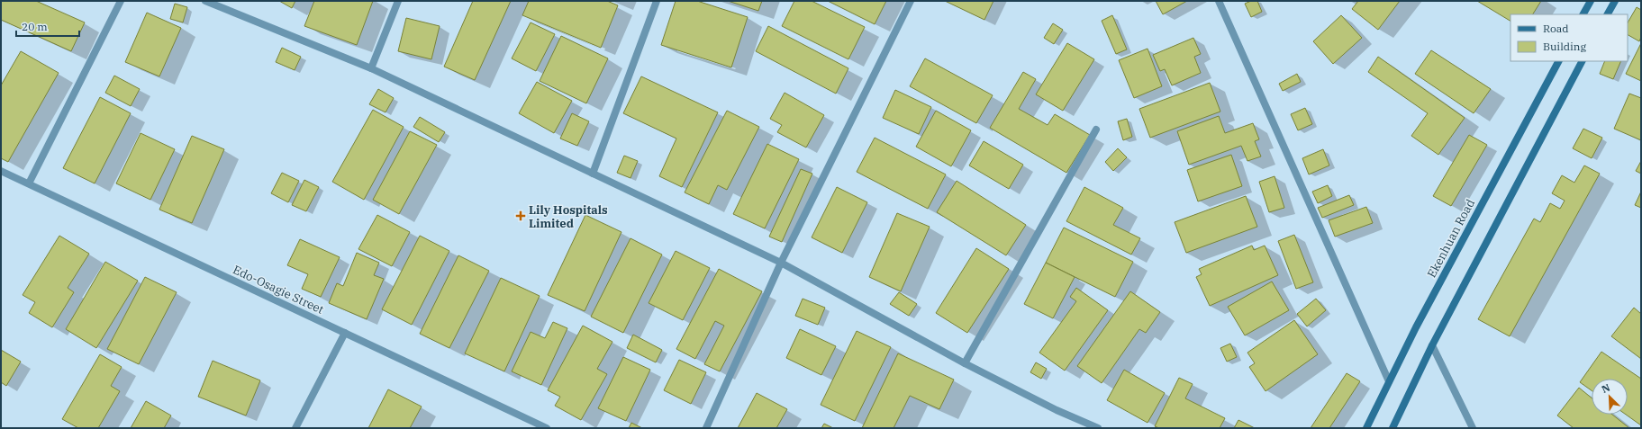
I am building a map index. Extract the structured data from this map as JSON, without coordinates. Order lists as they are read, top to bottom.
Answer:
{
  "streets": {
    "main road": ["Ekenhuan Road"],
    "street": ["Edo-Osagie Street"]
  },
  "places": {
    "health": ["Lily Hospitals Limited"]
  },
  "legend": ["Road", "Building"],
  "scale_bar": "20 m",
  "north": "top left"
}
